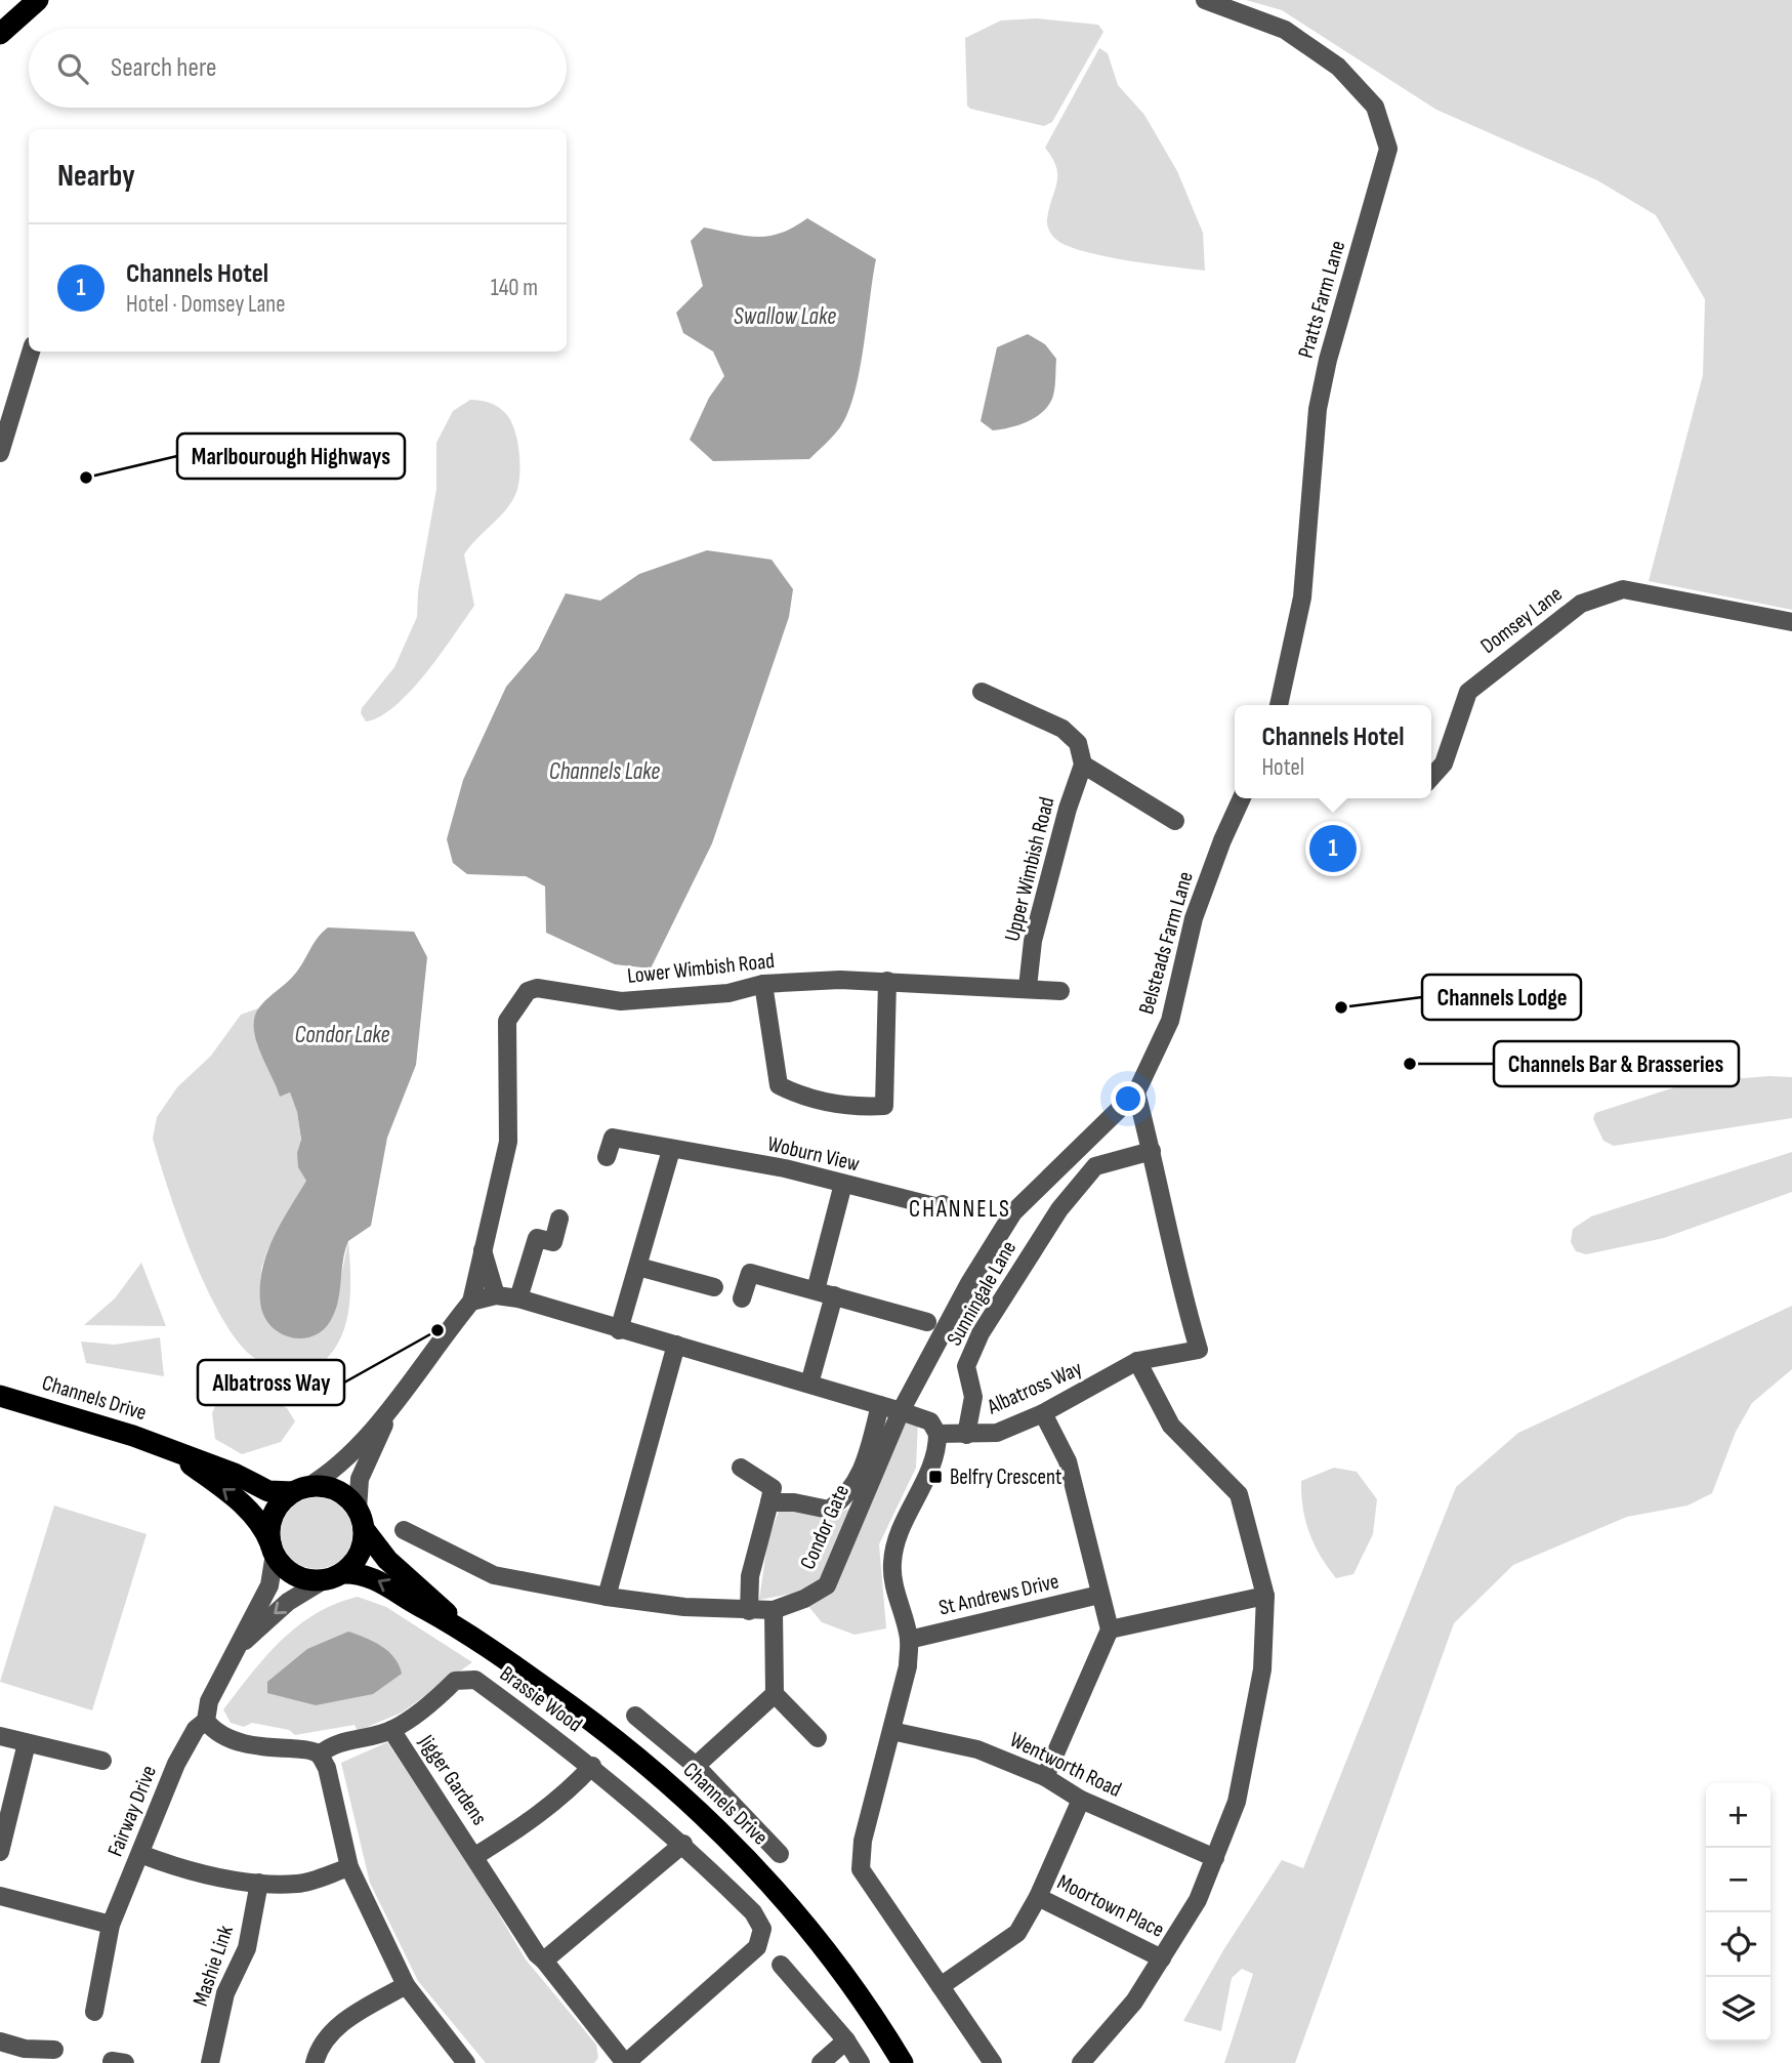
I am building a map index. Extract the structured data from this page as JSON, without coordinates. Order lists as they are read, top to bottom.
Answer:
{
  "streets": {
    "highway": ["Channels Drive"],
    "street": [
      "Pratts Farm Lane",
      "Domsey Lane",
      "Upper Wimbish Road",
      "Belsteads Farm Lane",
      "Lower Wimbish Road",
      "Woburn View",
      "Sunningale Lane",
      "Albatross Way",
      "Condor Gate",
      "St Andrews Drive",
      "Brassie Wood",
      "Wentworth Road",
      "Jigger Gardens",
      "Fairway Drive",
      "Moortown Place",
      "Mashie Link"
    ]
  },
  "crossings": [
    ["Upper Wimbish Road", "Lower Wimbish Road"],
    ["Belsteads Farm Lane", "Condor Gate"],
    ["Sunningale Lane", "Albatross Way"],
    ["Brassie Wood", "Jigger Gardens"],
    ["Wentworth Road", "Moortown Place"]
  ],
  "districts": ["CHANNELS"],
  "water": ["Swallow Lake", "Channels Lake", "Condor Lake"],
  "places": {
    "other": [
      "Marlbourough Highways",
      "Channels Lodge",
      "Channels Bar & Brasseries",
      "Albatross Way"
    ],
    "transit": ["Belfry Crescent"]
  },
  "page": {
    "search": "Search here",
    "heading": "Nearby",
    "list": [
      {
        "mark": "1",
        "name": "Channels Hotel",
        "note": "Hotel · Domsey Lane",
        "value": "140 m"
      }
    ],
    "popup": ["Channels Hotel", "Hotel"],
    "pins": "1",
    "map_buttons": ["+", "−"]
  }
}
